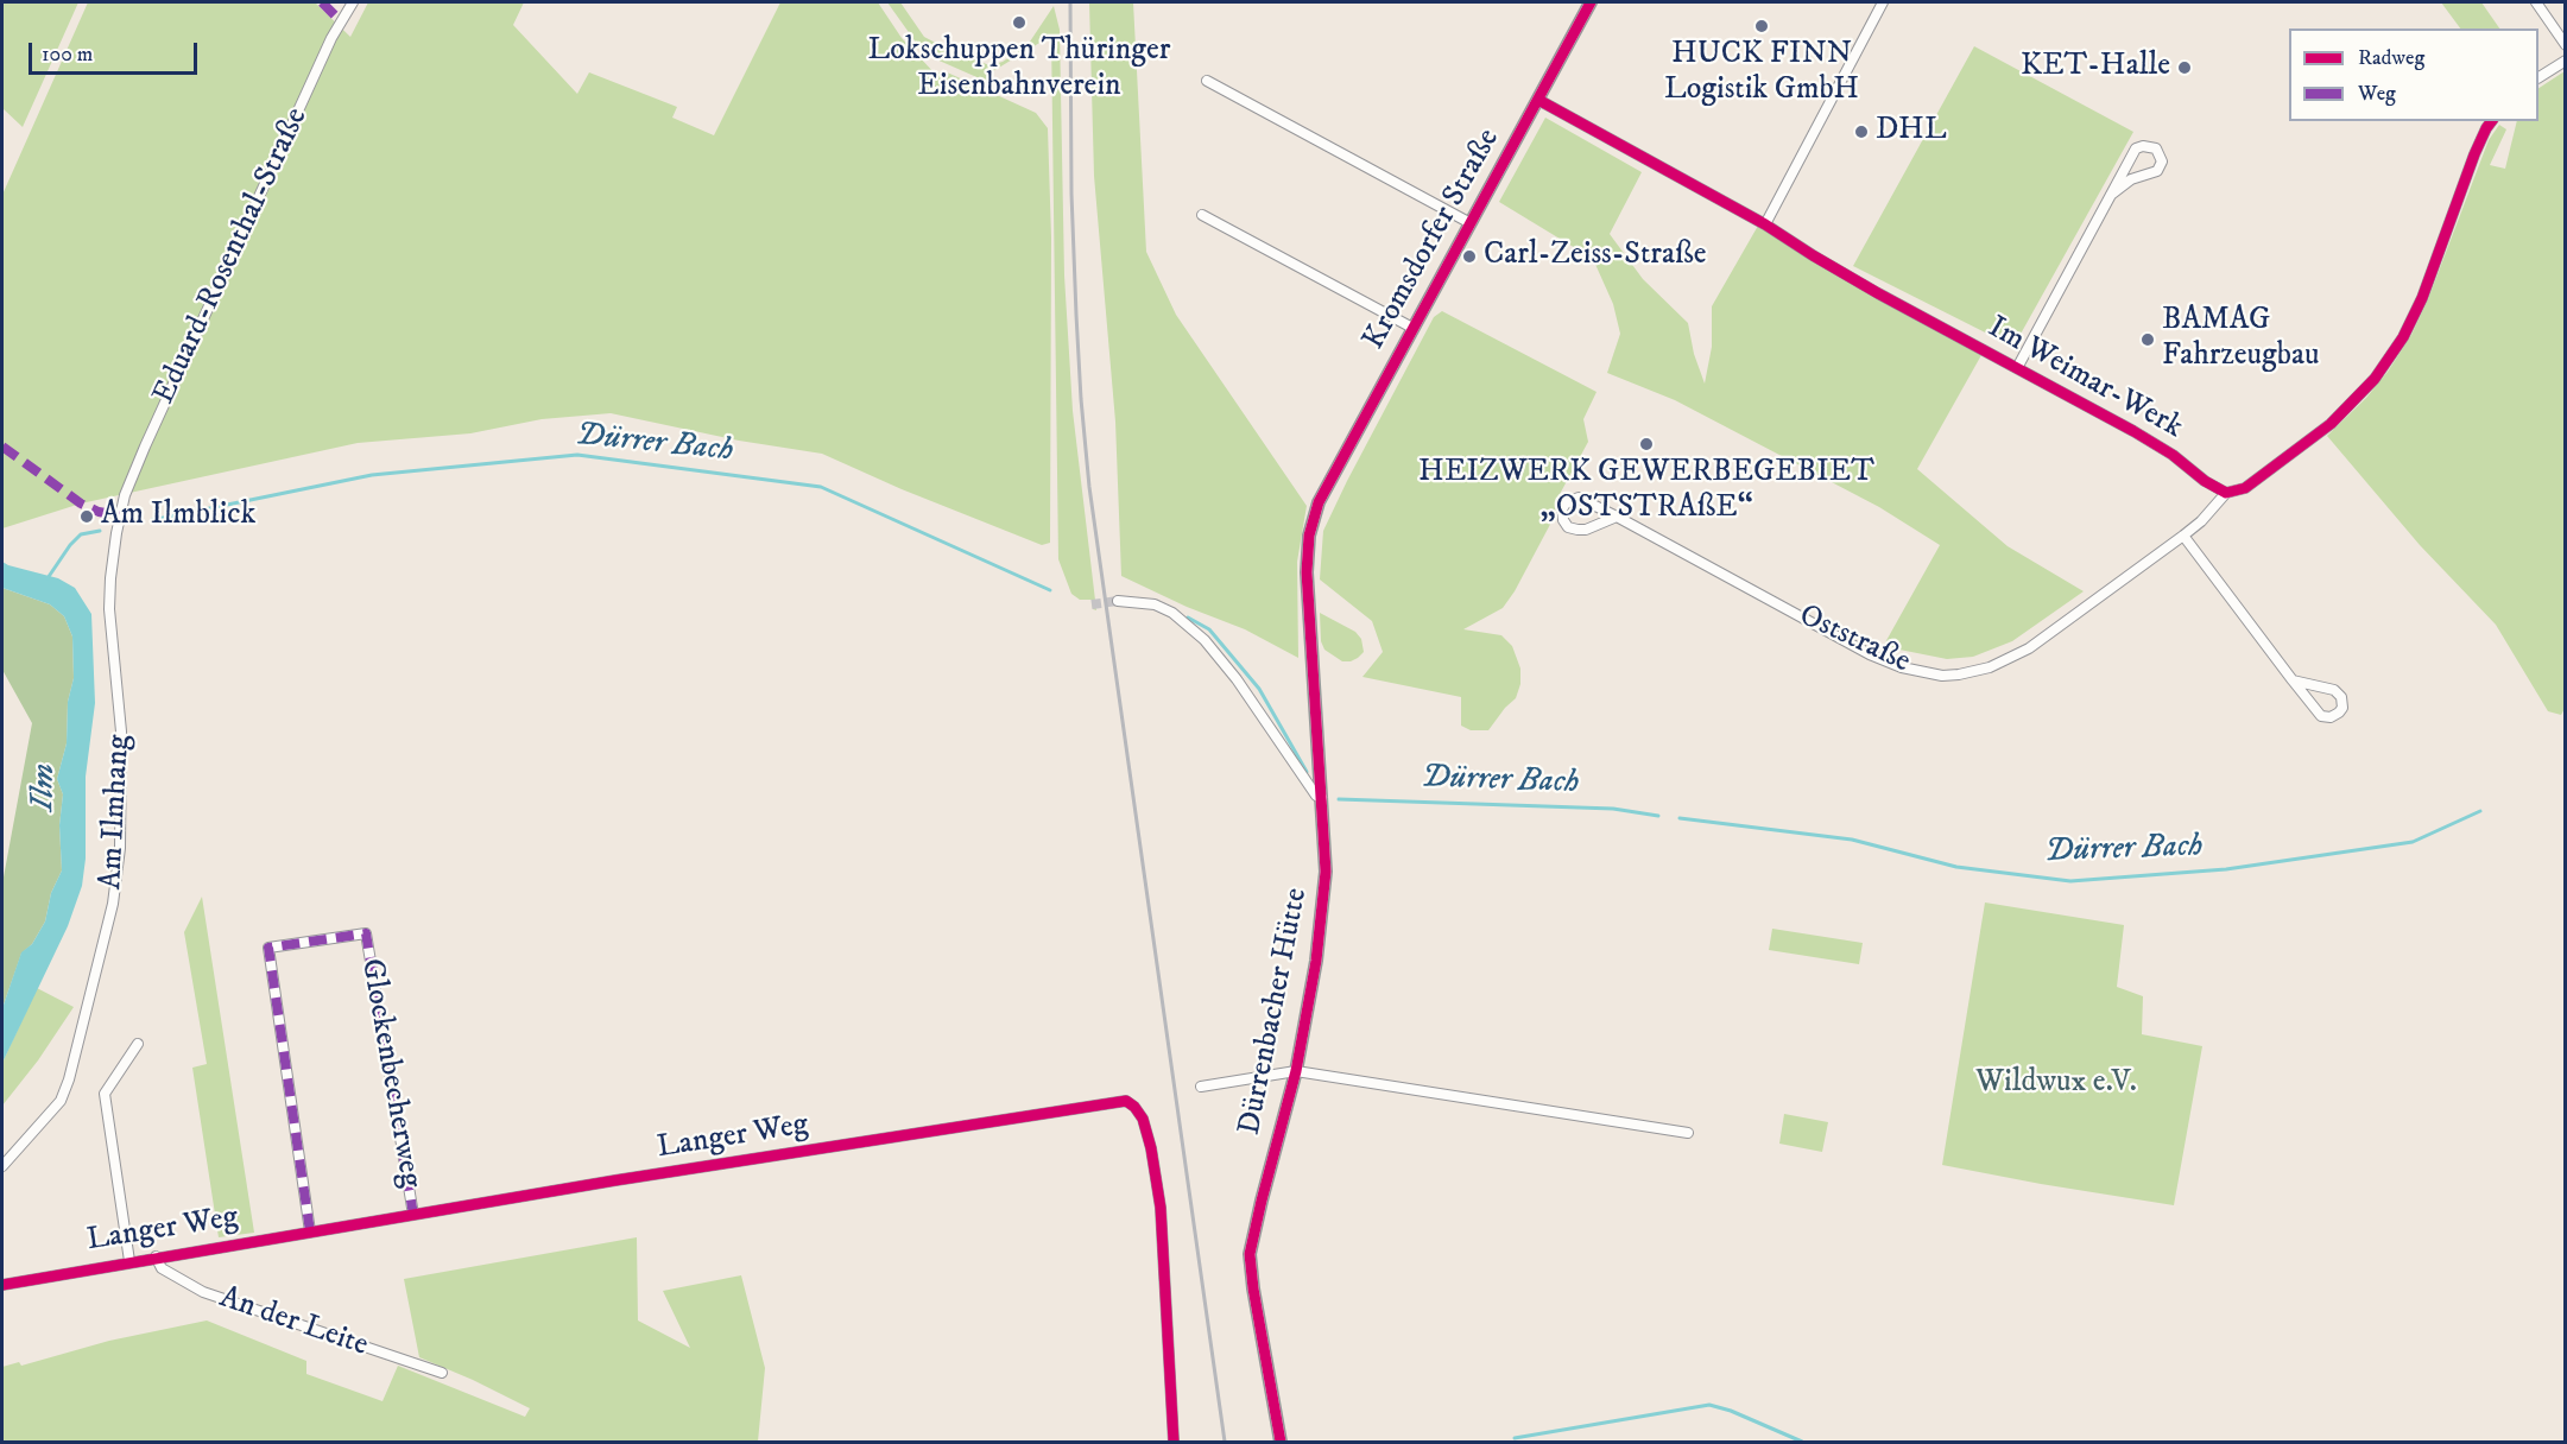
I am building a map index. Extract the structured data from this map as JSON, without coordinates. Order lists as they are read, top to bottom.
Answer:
{
  "streets": {
    "street": [
      "Kromsdorfer Straße",
      "Eduard-Rosenthal-Straße",
      "Im Weimar-Werk",
      "Oststraße",
      "Am Ilmhang",
      "Dürrenbacher Hütte",
      "Glockenbecherweg",
      "Langer Weg",
      "An der Leite"
    ]
  },
  "crossings": [
    ["Kromsdorfer Straße", "Im Weimar-Werk"],
    ["Kromsdorfer Straße", "Dürrenbacher Hütte"],
    ["Eduard-Rosenthal-Straße", "Am Ilmhang"],
    ["Im Weimar-Werk", "Oststraße"],
    ["Glockenbecherweg", "Langer Weg"],
    ["Langer Weg", "An der Leite"]
  ],
  "water": ["Dürrer Bach", "Ilm"],
  "parks": ["Wildwux e.V."],
  "places": [
    "Lokschuppen Thüringer Eisenbahnverein",
    "HUCK FINN Logistik GmbH",
    "KET-Halle",
    "DHL",
    "Carl-Zeiss-Straße",
    "BAMAG Fahrzeugbau",
    "HEIZWERK GEWERBEGEBIET „OSTSTRAßE“",
    "Am Ilmblick"
  ],
  "legend": ["Radweg", "Weg"],
  "scale_bar": "100 m"
}
